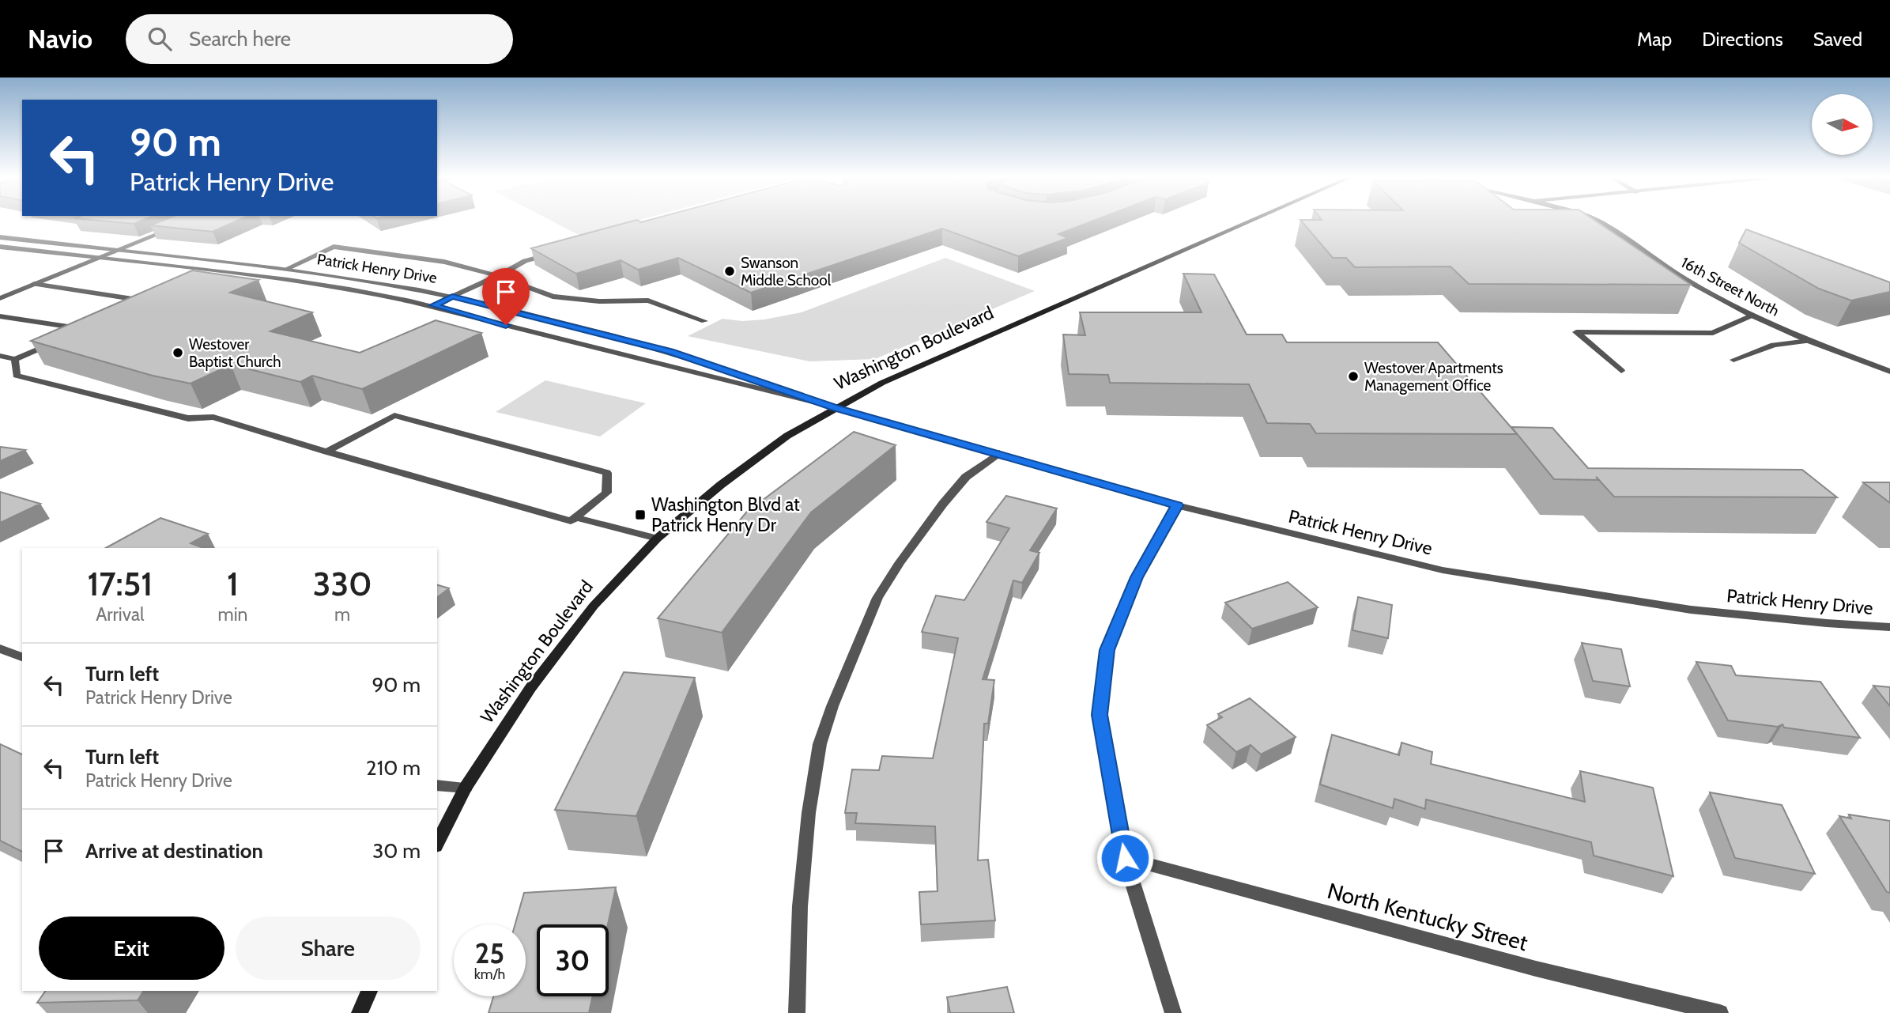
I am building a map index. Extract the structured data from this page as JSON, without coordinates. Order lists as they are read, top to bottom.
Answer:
{
  "streets": {
    "main road": ["Washington Boulevard"],
    "street": ["Patrick Henry Drive", "16th Street North", "North Kentucky Street"]
  },
  "crossings": [
    ["Patrick Henry Drive", "Washington Boulevard"]
  ],
  "places": {
    "other": ["Swanson Middle School", "Westover Baptist Church", "Westover Apartments Management Office"],
    "transit": ["Washington Blvd at Patrick Henry Dr"]
  },
  "north": "right",
  "page": {
    "header": "Navio",
    "search": "Search here",
    "nav": ["Map", "Directions", "Saved"],
    "turn": ["90 m", "Patrick Henry Drive"],
    "eta": [
      "17:51",
      "Arrival",
      "1",
      "min",
      "330",
      "m"
    ],
    "list": [
      {
        "name": "Turn left",
        "note": "Patrick Henry Drive",
        "value": "90 m"
      },
      {
        "name": "Turn left",
        "note": "Patrick Henry Drive",
        "value": "210 m"
      },
      {
        "name": "Arrive at destination",
        "value": "30 m"
      }
    ],
    "buttons": ["Exit", "Share"],
    "speed": "25 km/h",
    "limit": "30"
  }
}
